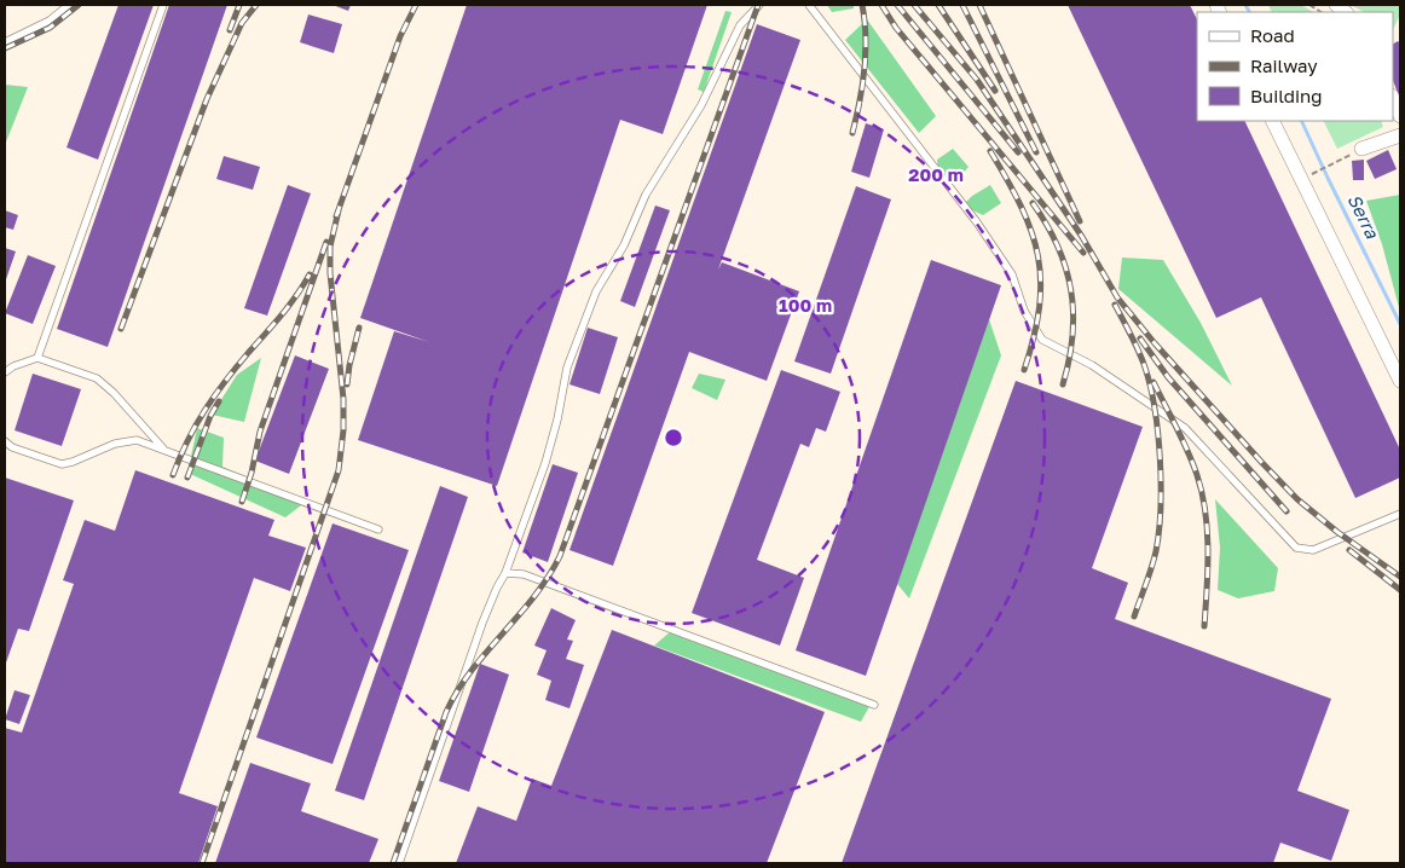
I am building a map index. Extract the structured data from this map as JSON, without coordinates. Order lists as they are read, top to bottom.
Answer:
{
  "water": ["Serra"],
  "legend": ["Road", "Railway", "Building"],
  "rings": ["200 m", "100 m"]
}
